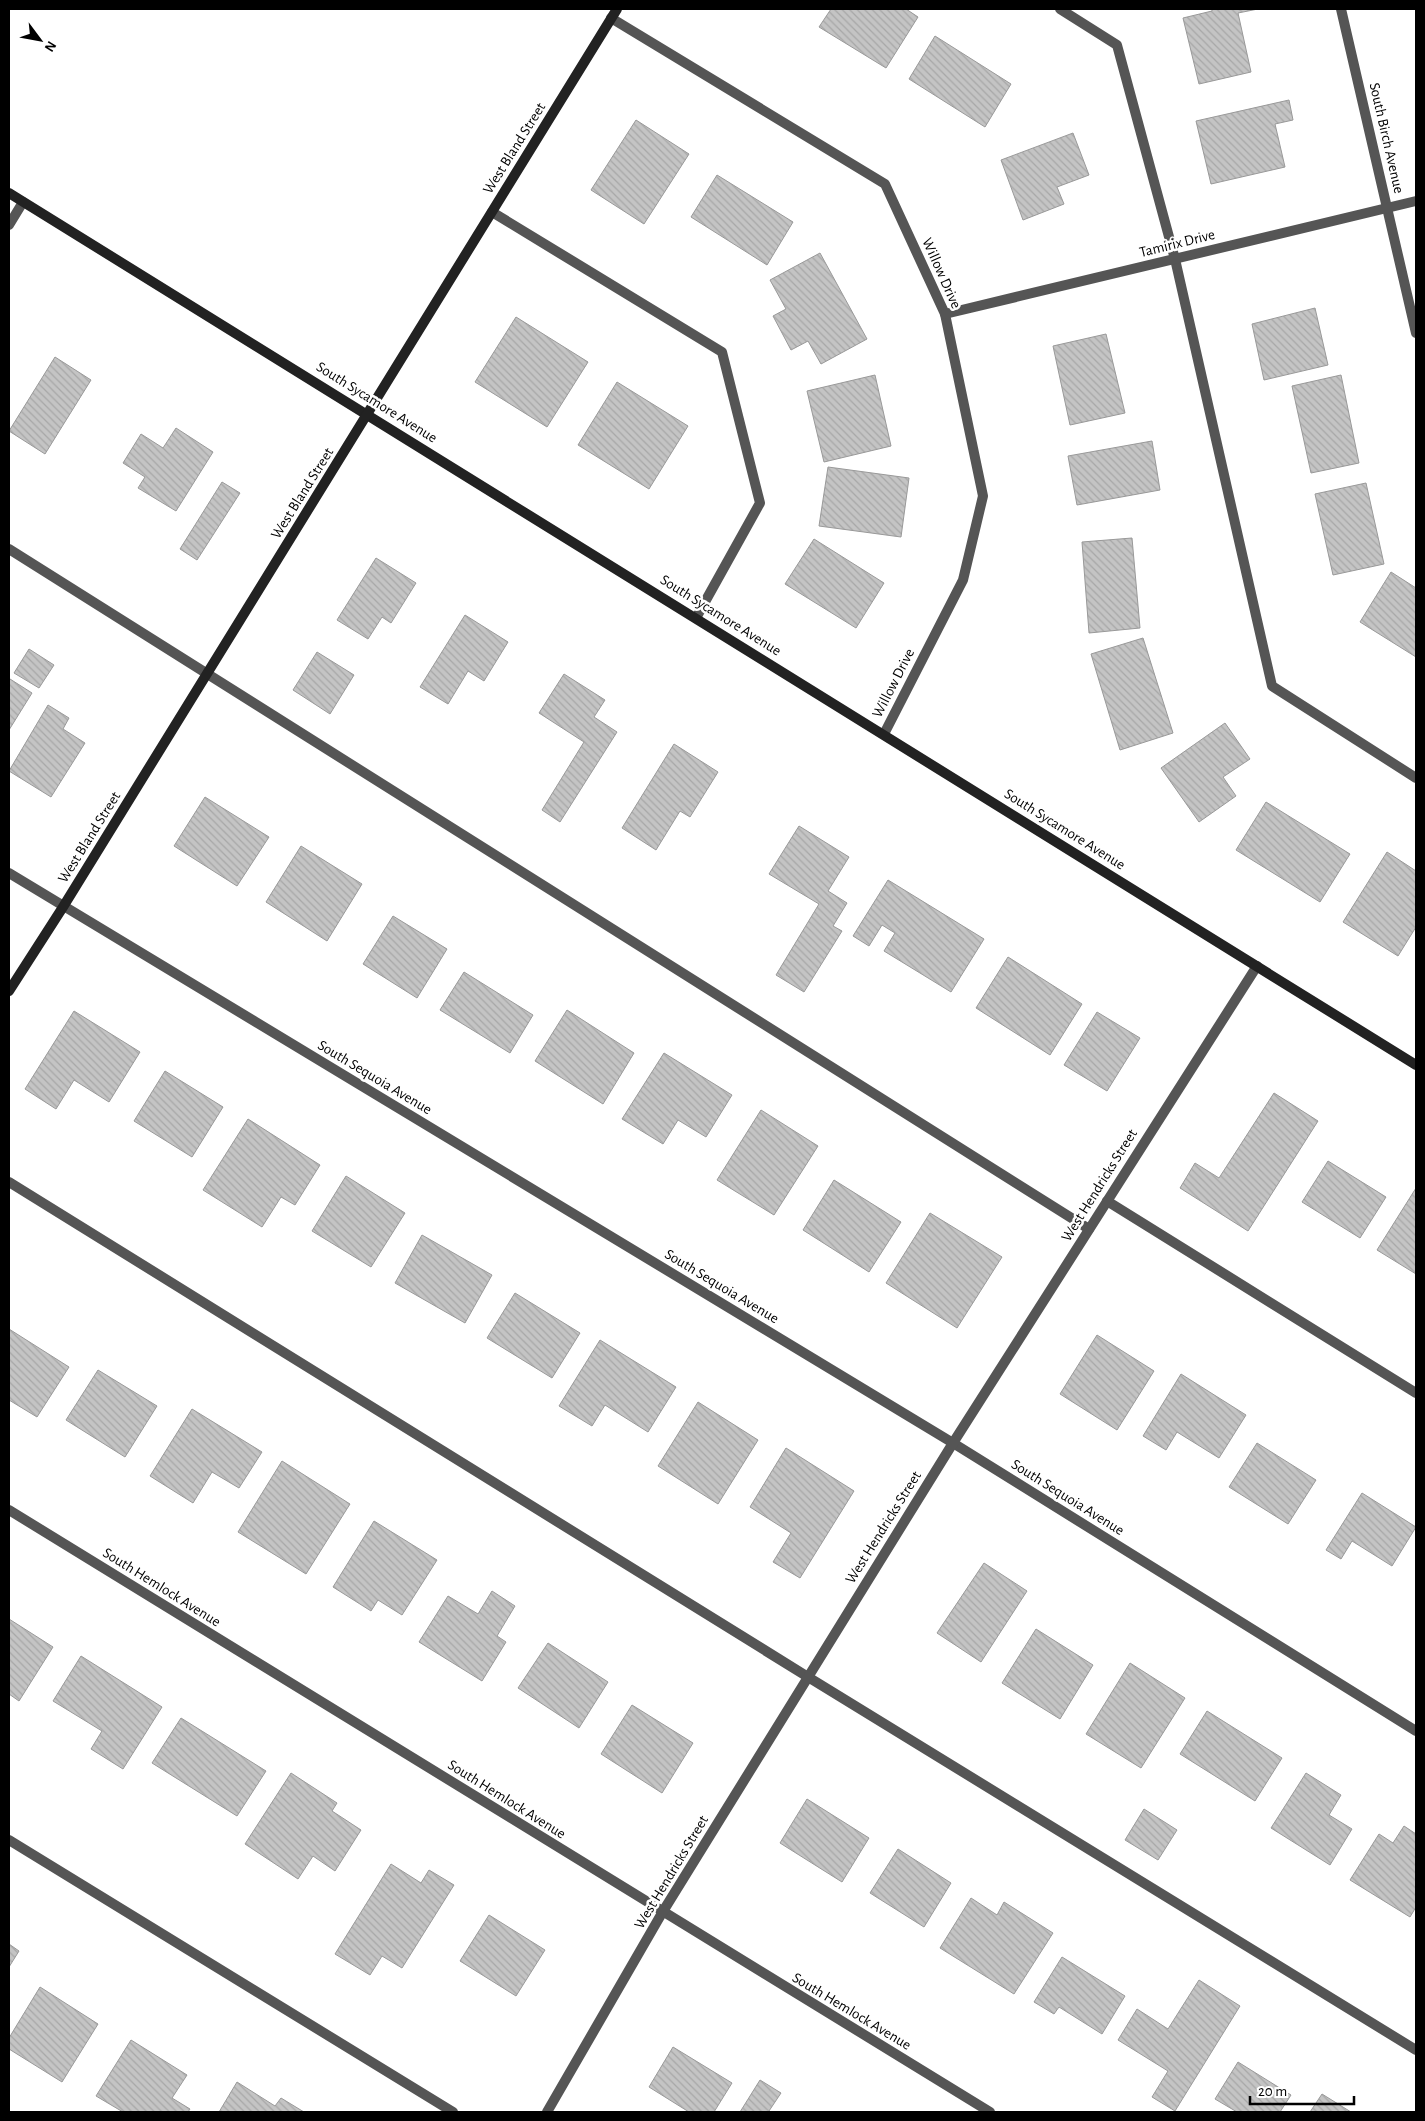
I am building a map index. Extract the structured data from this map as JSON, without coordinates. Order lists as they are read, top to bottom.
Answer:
{
  "streets": {
    "street": [
      "South Birch Avenue",
      "West Bland Street",
      "Tamirix Drive",
      "Willow Drive",
      "South Sycamore Avenue",
      "South Sequoia Avenue",
      "West Hendricks Street",
      "South Hemlock Avenue"
    ]
  },
  "crossings": [
    ["South Birch Avenue", "Tamirix Drive"],
    ["West Bland Street", "Willow Drive"],
    ["West Bland Street", "South Sycamore Avenue"],
    ["West Bland Street", "South Sequoia Avenue"],
    ["Tamirix Drive", "Willow Drive"],
    ["Willow Drive", "South Sycamore Avenue"],
    ["South Sycamore Avenue", "West Hendricks Street"],
    ["South Sequoia Avenue", "West Hendricks Street"],
    ["West Hendricks Street", "South Hemlock Avenue"]
  ],
  "scale_bar": "20 m",
  "north": "bottom right"
}
